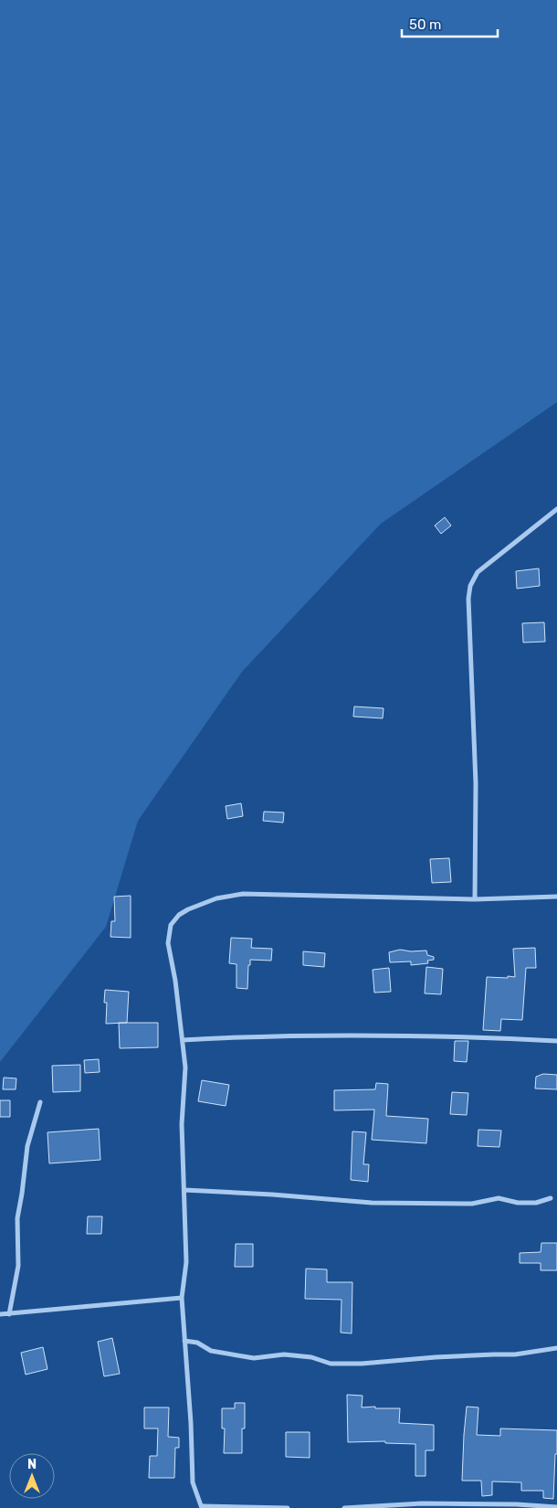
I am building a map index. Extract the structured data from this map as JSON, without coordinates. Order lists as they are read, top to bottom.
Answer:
{
  "scale_bar": "50 m",
  "north": "top"
}
